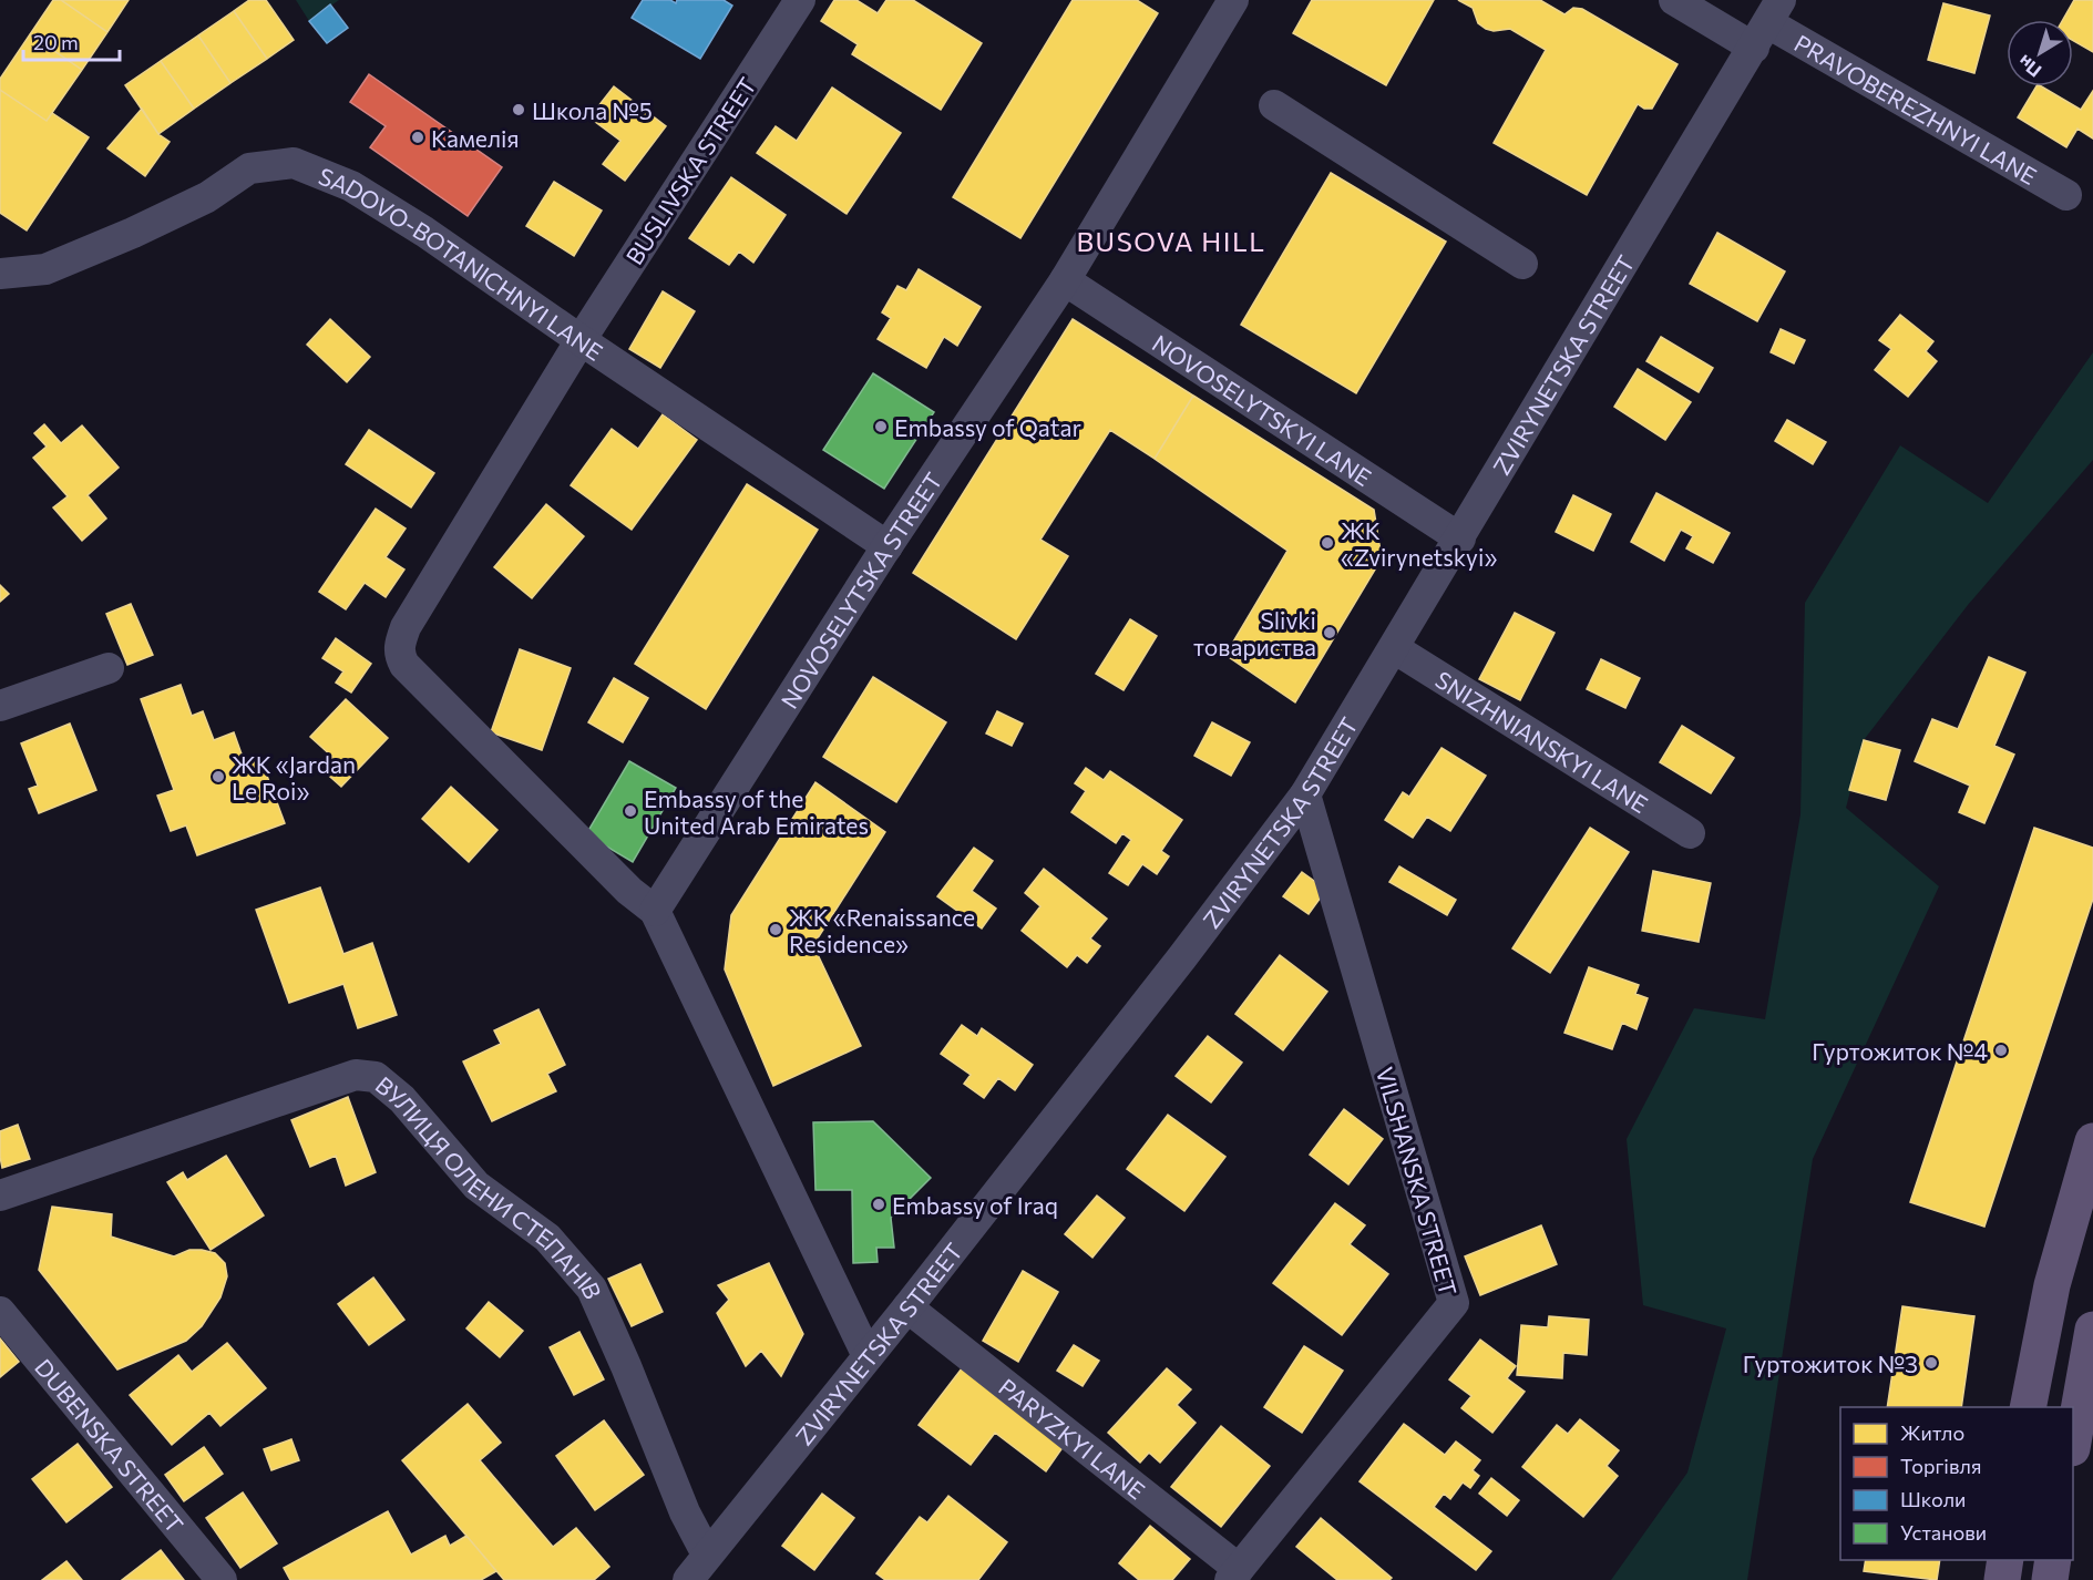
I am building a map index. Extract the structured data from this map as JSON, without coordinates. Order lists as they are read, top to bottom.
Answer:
{
  "streets": {
    "street": [
      "PRAVOBEREZHNYI LANE",
      "BUSLIVSKA STREET",
      "SADOVO-BOTANICHNYI LANE",
      "ZVIRYNETSKA STREET",
      "NOVOSELYTSKYI LANE",
      "NOVOSELYTSKA STREET",
      "SNIZHNIANSKYI LANE",
      "VILSHANSKA STREET",
      "ВУЛИЦЯ ОЛЕНИ СТЕПАНІВ",
      "PARYZKYI LANE",
      "DUBENSKA STREET"
    ]
  },
  "crossings": [
    ["PRAVOBEREZHNYI LANE", "ZVIRYNETSKA STREET"],
    ["BUSLIVSKA STREET", "SADOVO-BOTANICHNYI LANE"],
    ["BUSLIVSKA STREET", "NOVOSELYTSKA STREET"],
    ["SADOVO-BOTANICHNYI LANE", "NOVOSELYTSKA STREET"],
    ["ZVIRYNETSKA STREET", "NOVOSELYTSKYI LANE"],
    ["ZVIRYNETSKA STREET", "SNIZHNIANSKYI LANE"],
    ["ZVIRYNETSKA STREET", "VILSHANSKA STREET"],
    ["ZVIRYNETSKA STREET", "ВУЛИЦЯ ОЛЕНИ СТЕПАНІВ"],
    ["ZVIRYNETSKA STREET", "PARYZKYI LANE"],
    ["NOVOSELYTSKYI LANE", "NOVOSELYTSKA STREET"],
    ["VILSHANSKA STREET", "PARYZKYI LANE"]
  ],
  "districts": ["BUSOVA HILL"],
  "places": [
    "Школа №5",
    "Камелія",
    "Embassy of Qatar",
    "ЖК «Zvirynetskyi»",
    "Slivki товариства",
    "ЖК «Jardan Le Roi»",
    "Embassy of the United Arab Emirates",
    "ЖК «Renaissance Residence»",
    "Гуртожиток №4",
    "Embassy of Iraq",
    "Гуртожиток №3"
  ],
  "legend": [
    "Житло",
    "Торгівля",
    "Школи",
    "Установи"
  ],
  "scale_bar": "20 m",
  "north": "bottom left"
}
